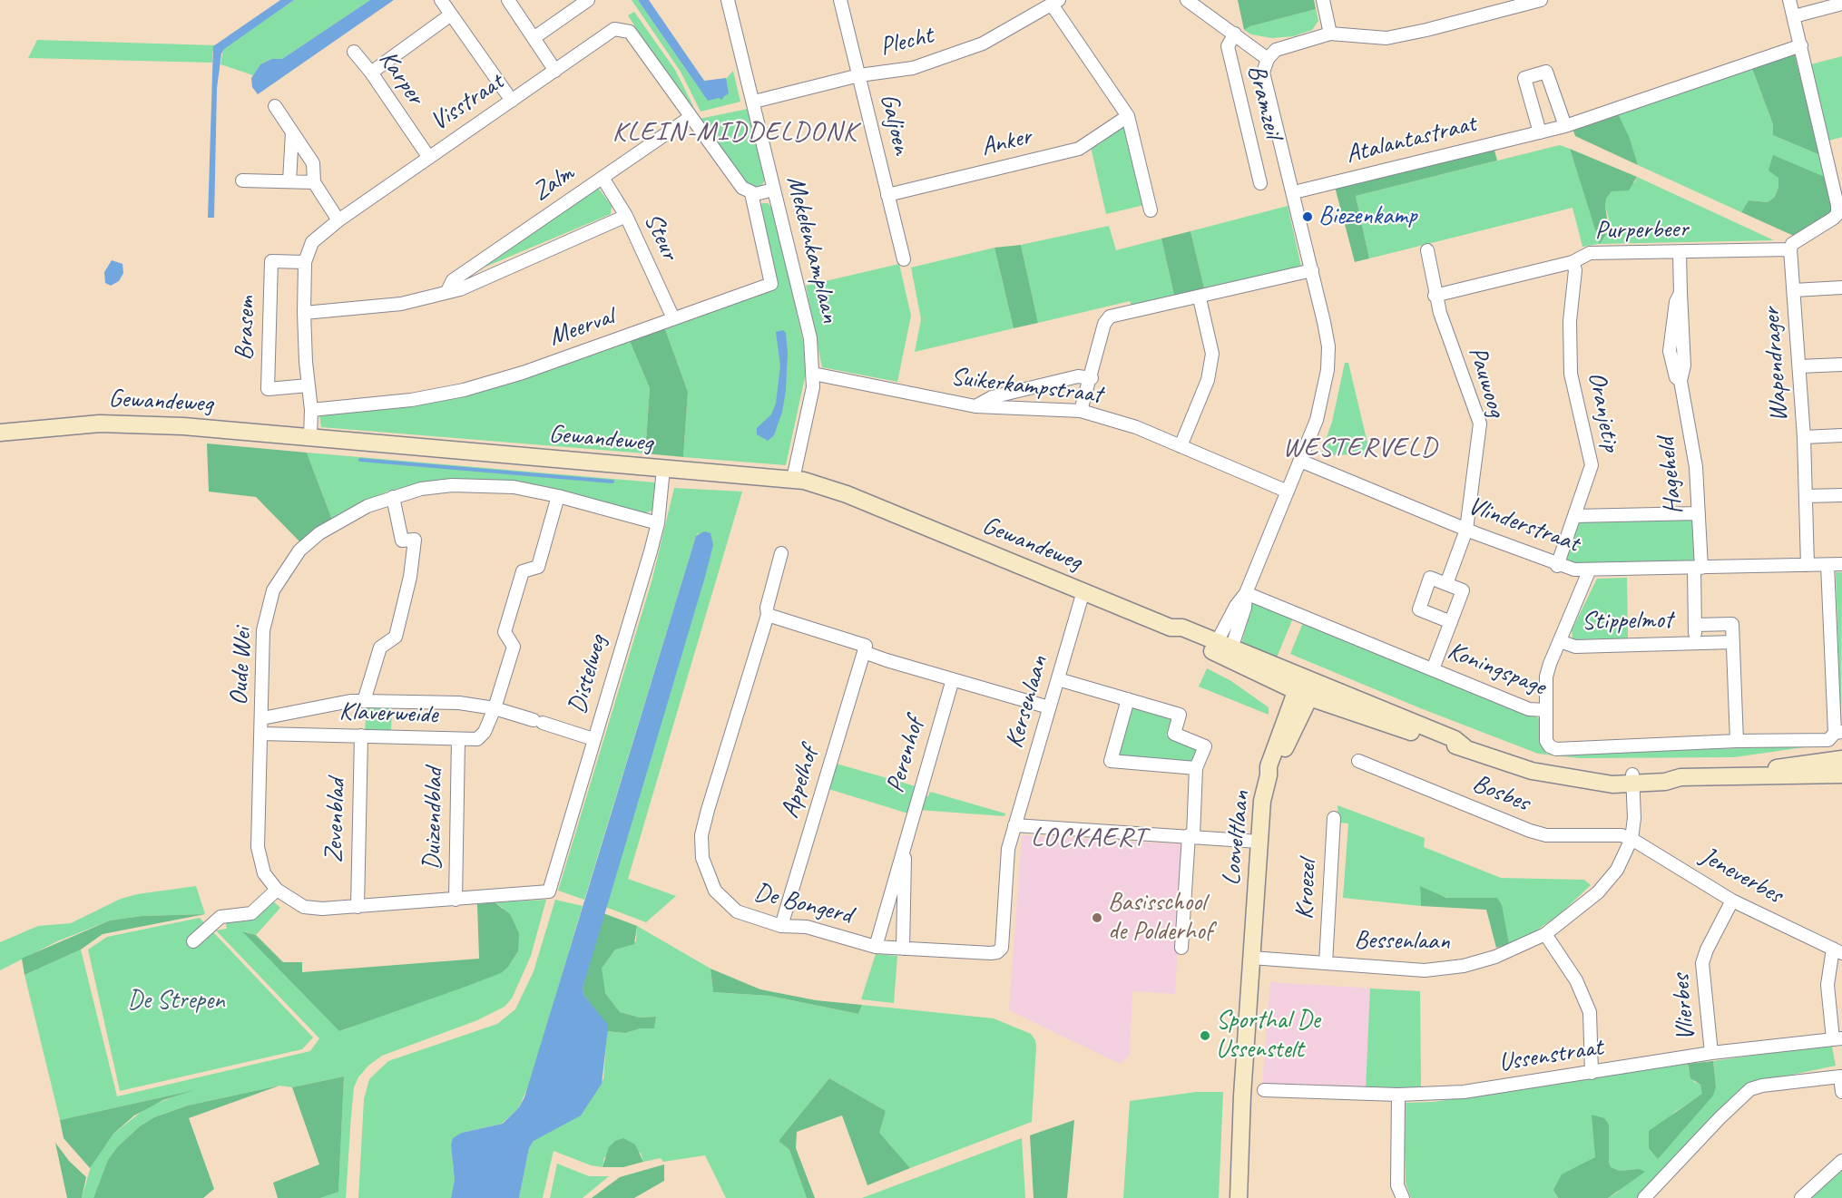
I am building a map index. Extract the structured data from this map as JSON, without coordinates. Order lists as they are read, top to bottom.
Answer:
{
  "streets": {
    "street": [
      "Plecht",
      "Karper",
      "Bramzeil",
      "Visstraat",
      "Galjoen",
      "Atalantastraat",
      "Anker",
      "Zalm",
      "Purperbeer",
      "Steur",
      "Mekelenkamplaan",
      "Meerval",
      "Brasem",
      "Wapendrager",
      "Pauwoog",
      "Suikerkampstraat",
      "Gewandeweg",
      "Oranjetip",
      "Hageheld",
      "Vlinderstraat",
      "Stippelmot",
      "Oude Wei",
      "Koningspage",
      "Distelweg",
      "Kersenlaan",
      "Klaverweide",
      "Perenhof",
      "Appelhof",
      "Bosbes",
      "Duizendblad",
      "Zevenblad",
      "Looveltlaan",
      "Jeneverbes",
      "Kroezel",
      "De Bongerd",
      "Bessenlaan",
      "Vlierbes",
      "Ussenstraat"
    ]
  },
  "crossings": [
    ["Plecht", "Galjoen"],
    ["Plecht", "Mekelenkamplaan"],
    ["Karper", "Visstraat"],
    ["Visstraat", "Zalm"],
    ["Visstraat", "Meerval"],
    ["Visstraat", "Brasem"],
    ["Visstraat", "Gewandeweg"],
    ["Galjoen", "Anker"],
    ["Zalm", "Steur"],
    ["Purperbeer", "Wapendrager"],
    ["Purperbeer", "Pauwoog"],
    ["Purperbeer", "Oranjetip"],
    ["Purperbeer", "Hageheld"],
    ["Steur", "Meerval"],
    ["Mekelenkamplaan", "Suikerkampstraat"],
    ["Mekelenkamplaan", "Gewandeweg"],
    ["Wapendrager", "Vlinderstraat"],
    ["Pauwoog", "Vlinderstraat"],
    ["Gewandeweg", "Distelweg"],
    ["Gewandeweg", "Kersenlaan"],
    ["Gewandeweg", "Looveltlaan"],
    ["Gewandeweg", "Bessenlaan"],
    ["Oranjetip", "Vlinderstraat"],
    ["Hageheld", "Vlinderstraat"],
    ["Hageheld", "Stippelmot"],
    ["Vlinderstraat", "Stippelmot"],
    ["Stippelmot", "Koningspage"],
    ["Oude Wei", "Distelweg"],
    ["Oude Wei", "Klaverweide"],
    ["Oude Wei", "Duizendblad"],
    ["Oude Wei", "Zevenblad"],
    ["Distelweg", "Klaverweide"],
    ["Kersenlaan", "De Bongerd"],
    ["Klaverweide", "Duizendblad"],
    ["Klaverweide", "Zevenblad"],
    ["Perenhof", "De Bongerd"],
    ["Appelhof", "De Bongerd"],
    ["Bosbes", "Jeneverbes"],
    ["Bosbes", "Bessenlaan"],
    ["Looveltlaan", "Bessenlaan"],
    ["Jeneverbes", "Bessenlaan"],
    ["Jeneverbes", "Vlierbes"],
    ["Jeneverbes", "Ussenstraat"],
    ["Kroezel", "Bessenlaan"],
    ["Vlierbes", "Ussenstraat"]
  ],
  "districts": ["KLEIN-MIDDELDONK", "WESTERVELD", "LOCKAERT"],
  "parks": ["De Strepen"],
  "places": ["Biezenkamp", "Basisschool de Polderhof", "Sporthal De Ussenstelt"]
}
